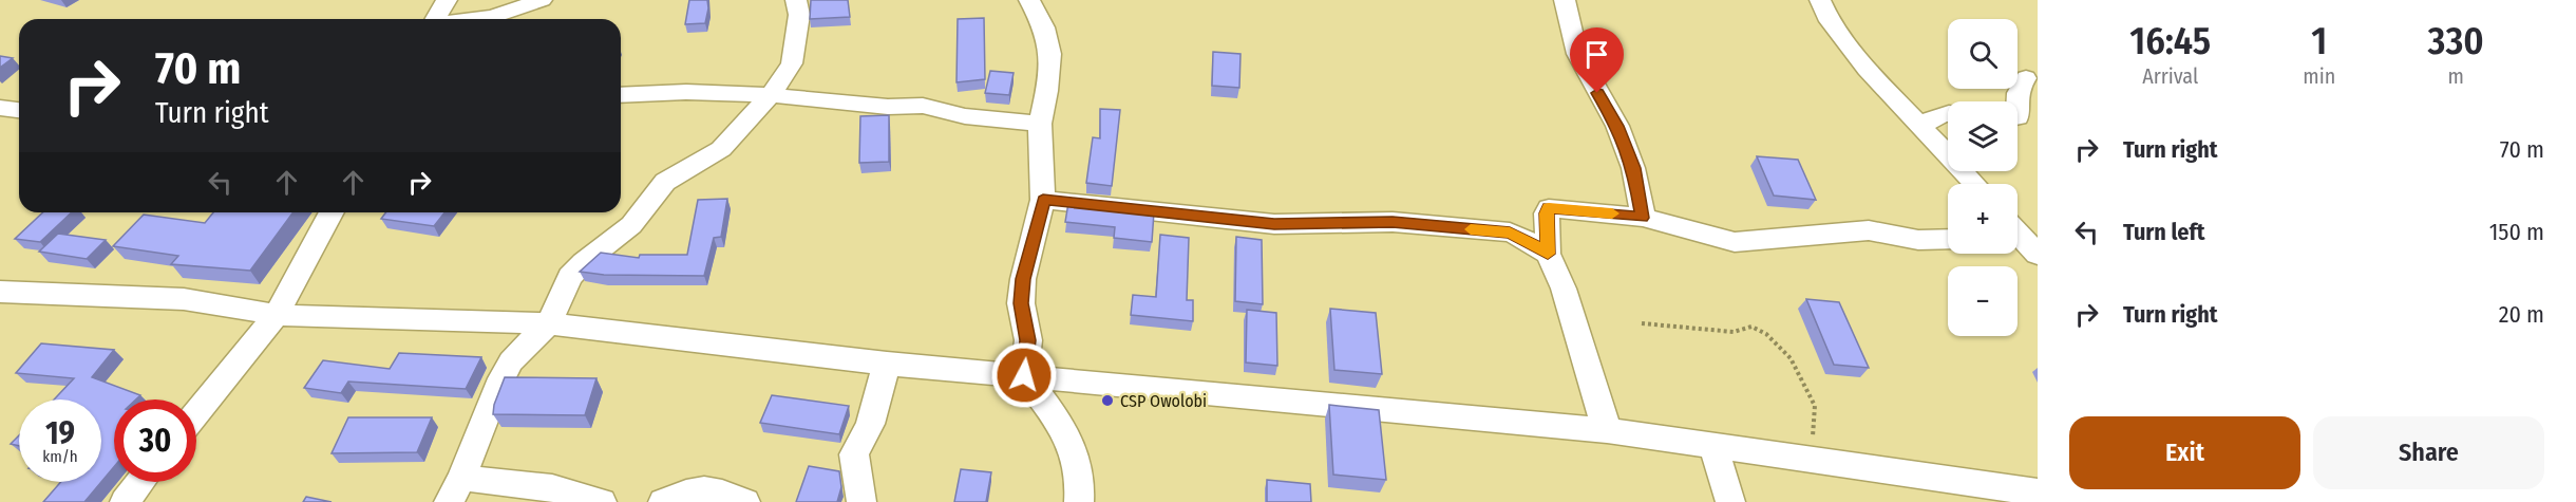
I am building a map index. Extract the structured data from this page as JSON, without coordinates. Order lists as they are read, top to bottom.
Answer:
{
  "places": ["CSP Owolobi"],
  "page": {
    "eta": [
      "16:45",
      "Arrival",
      "1",
      "min",
      "330",
      "m"
    ],
    "map_buttons": ["+", "−"],
    "turn": ["70 m", "Turn right"],
    "list": [
      {
        "name": "Turn right",
        "value": "70 m"
      },
      {
        "name": "Turn left",
        "value": "150 m"
      },
      {
        "name": "Turn right",
        "value": "20 m"
      }
    ],
    "speed": "19 km/h",
    "limit": "30",
    "buttons": ["Exit", "Share"]
  }
}
